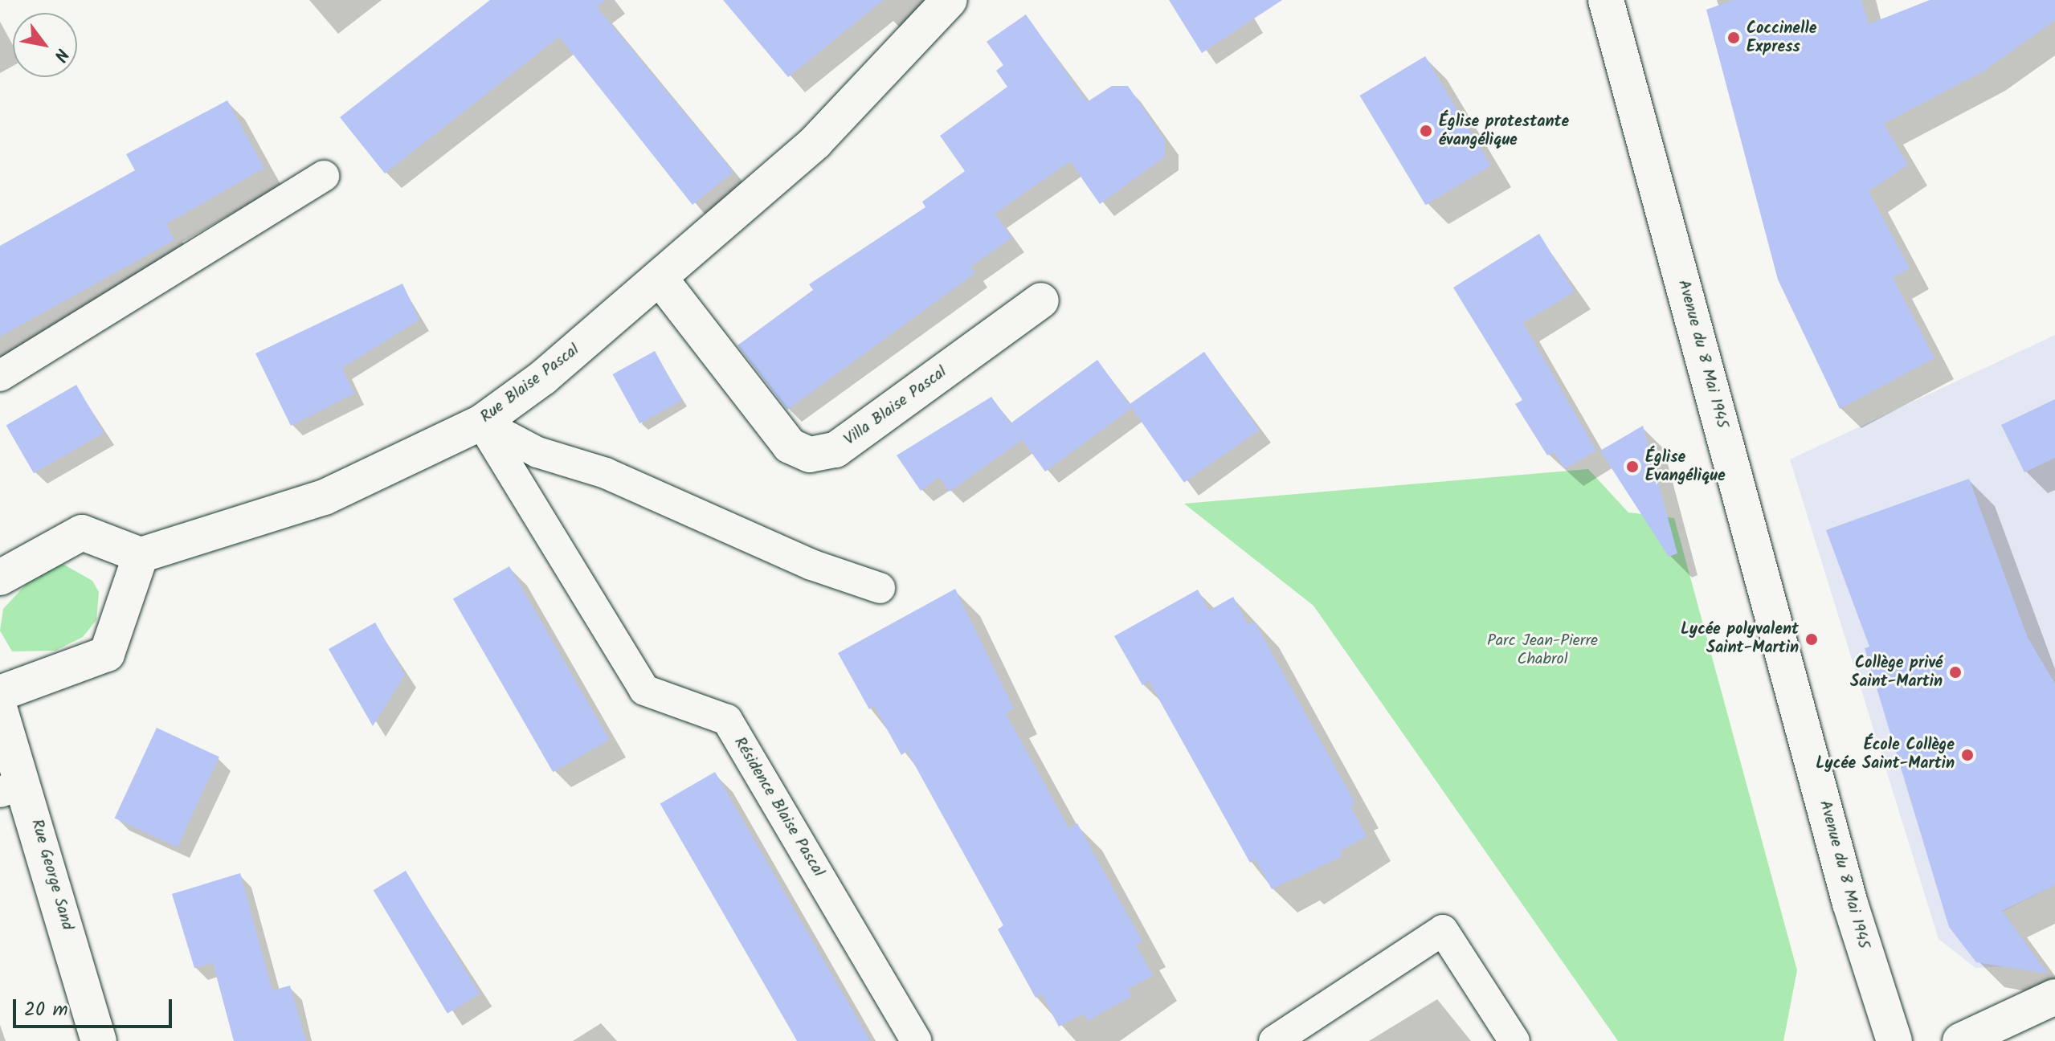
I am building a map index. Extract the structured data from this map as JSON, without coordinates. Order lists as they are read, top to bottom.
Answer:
{
  "streets": {
    "street": [
      "Avenue du 8 Mai 1945",
      "Rue Blaise Pascal",
      "Villa Blaise Pascal",
      "Rue George Sand"
    ],
    "lane": ["Résidence Blaise Pascal"]
  },
  "crossings": [
    ["Rue Blaise Pascal", "Villa Blaise Pascal"],
    ["Rue Blaise Pascal", "Résidence Blaise Pascal"]
  ],
  "parks": ["Parc Jean-Pierre Chabrol"],
  "places": [
    "Coccinelle Express",
    "Église protestante évangélique",
    "Église Evangélique",
    "Lycée polyvalent Saint-Martin",
    "Collège privé Saint-Martin",
    "École Collège Lycée Saint-Martin"
  ],
  "scale_bar": "20 m",
  "north": "bottom right"
}
